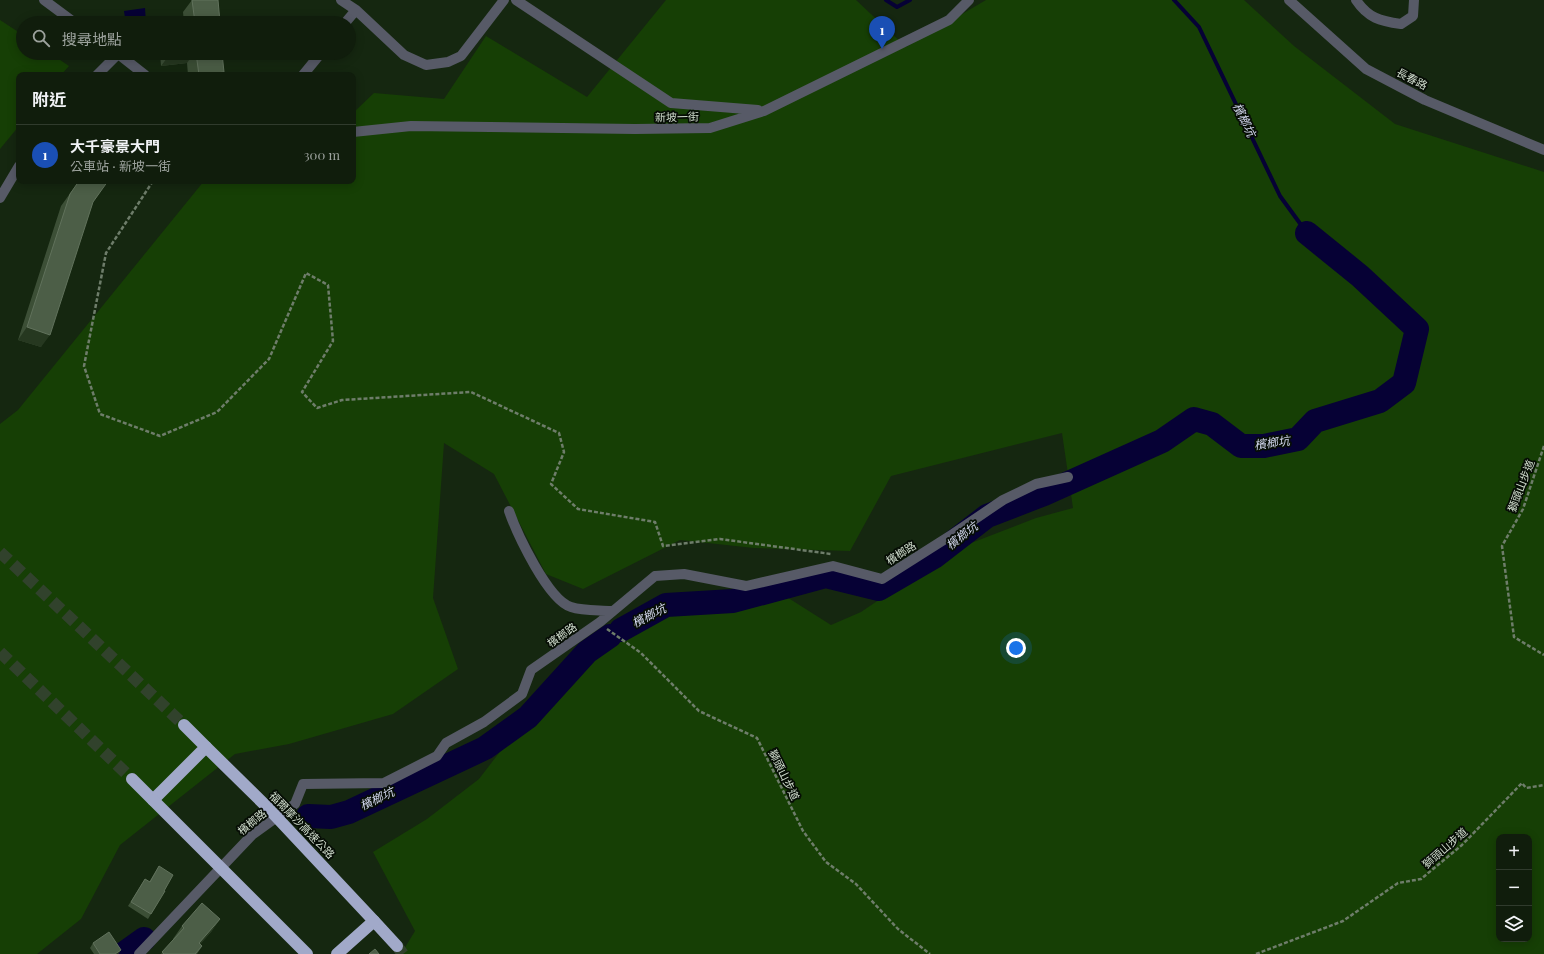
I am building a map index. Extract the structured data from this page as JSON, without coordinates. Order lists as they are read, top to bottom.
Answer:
{
  "streets": {
    "highway": ["福爾摩沙高速公路"],
    "street": ["長春路", "新坡一街", "檳榔路"],
    "path": ["獅頭山步道"]
  },
  "water": ["檳榔坑"],
  "page": {
    "pins": "1",
    "search": "搜尋地點",
    "heading": "附近",
    "list": [
      {
        "mark": "1",
        "name": "大千豪景大門",
        "note": "公車站 · 新坡一街",
        "value": "300 m"
      }
    ],
    "map_buttons": ["+", "−"]
  }
}
